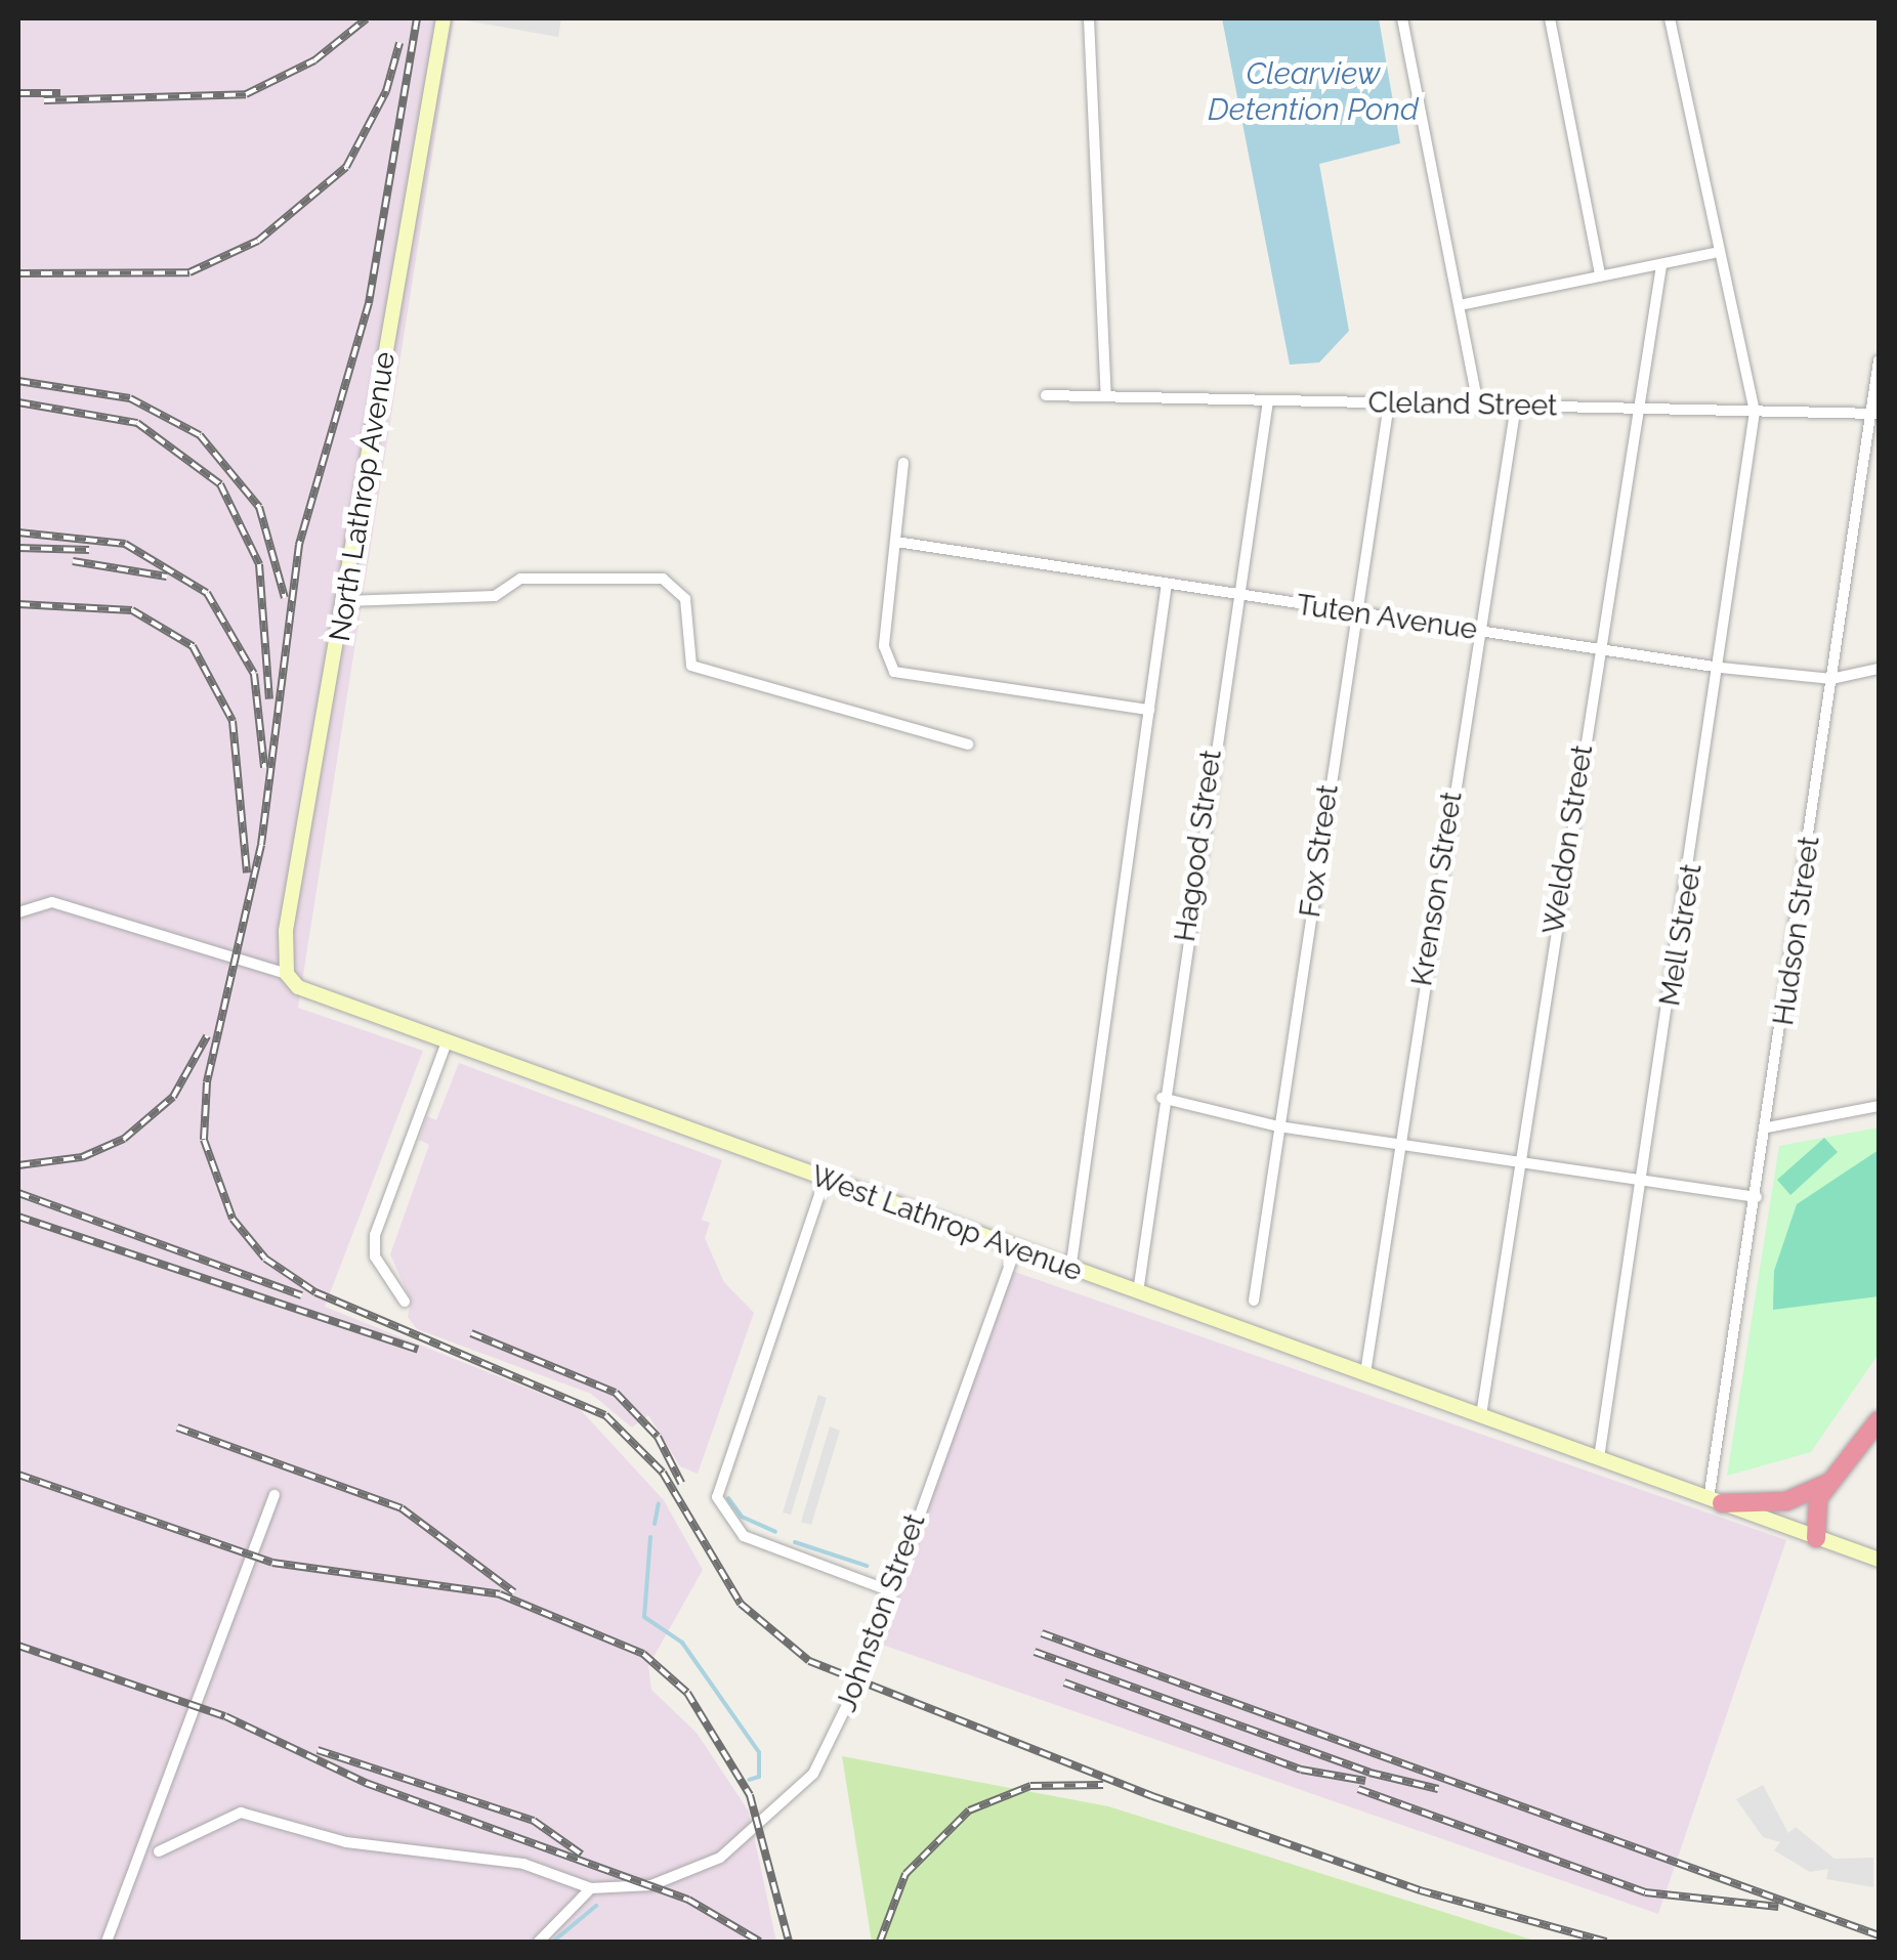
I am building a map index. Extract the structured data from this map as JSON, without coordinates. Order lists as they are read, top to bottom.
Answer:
{
  "streets": {
    "street": [
      "Cleland Street",
      "North Lathrop Avenue",
      "Tuten Avenue",
      "Weldon Street",
      "Hagood Street",
      "Fox Street",
      "Krenson Street",
      "Hudson Street",
      "Mell Street",
      "West Lathrop Avenue",
      "Johnston Street"
    ]
  },
  "crossings": [
    ["Cleland Street", "Weldon Street"],
    ["Cleland Street", "Hagood Street"],
    ["Cleland Street", "Fox Street"],
    ["Cleland Street", "Krenson Street"],
    ["Cleland Street", "Hudson Street"],
    ["Cleland Street", "Mell Street"],
    ["North Lathrop Avenue", "West Lathrop Avenue"],
    ["Tuten Avenue", "Weldon Street"],
    ["Tuten Avenue", "Hagood Street"],
    ["Tuten Avenue", "Fox Street"],
    ["Tuten Avenue", "Krenson Street"],
    ["Tuten Avenue", "Hudson Street"],
    ["Tuten Avenue", "Mell Street"],
    ["Weldon Street", "West Lathrop Avenue"],
    ["Hagood Street", "West Lathrop Avenue"],
    ["Krenson Street", "West Lathrop Avenue"],
    ["Hudson Street", "West Lathrop Avenue"],
    ["Mell Street", "West Lathrop Avenue"],
    ["West Lathrop Avenue", "Johnston Street"]
  ],
  "water": ["Clearview Detention Pond"]
}
